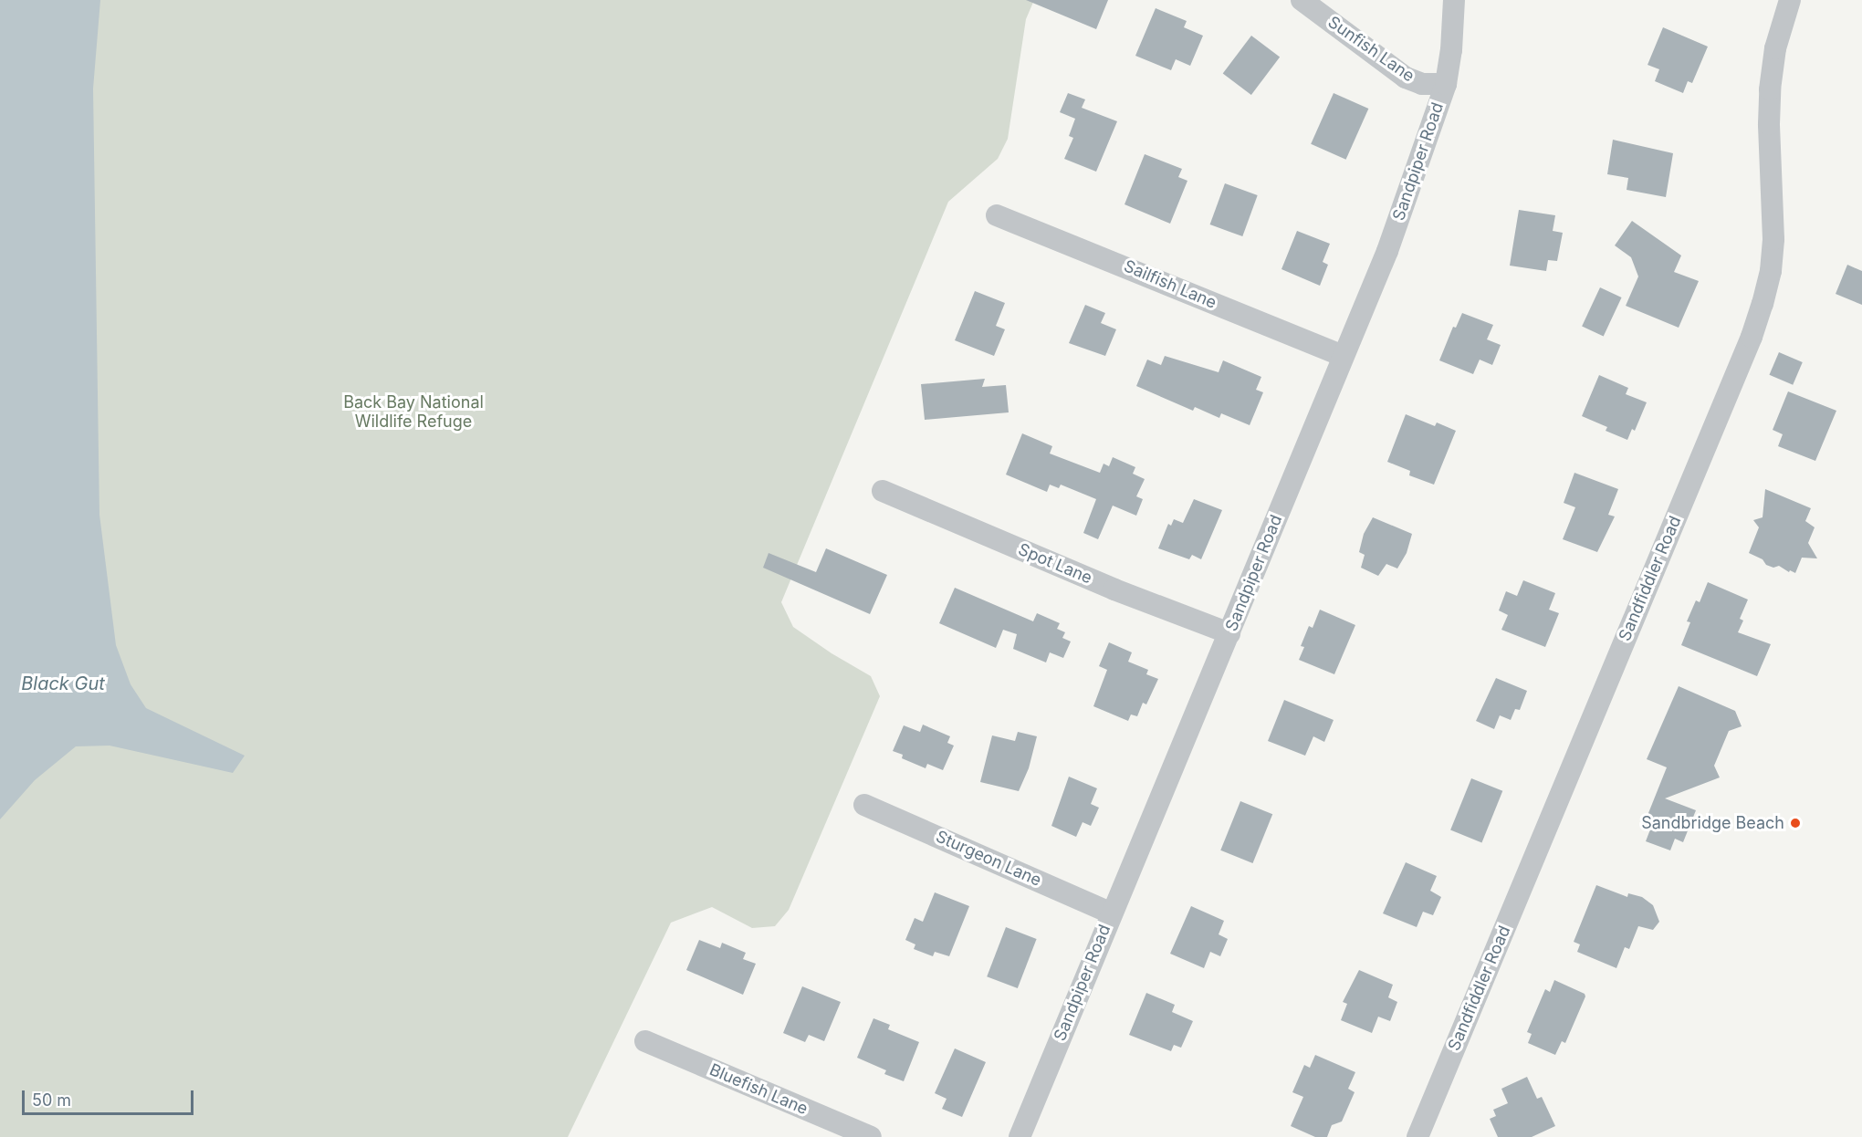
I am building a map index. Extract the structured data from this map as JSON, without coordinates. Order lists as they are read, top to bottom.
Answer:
{
  "streets": {
    "street": [
      "Sunfish Lane",
      "Sandpiper Road",
      "Sailfish Lane",
      "Spot Lane",
      "Sandfiddler Road",
      "Sturgeon Lane",
      "Bluefish Lane"
    ]
  },
  "crossings": [
    ["Sunfish Lane", "Sandpiper Road"],
    ["Sandpiper Road", "Sailfish Lane"],
    ["Sandpiper Road", "Spot Lane"],
    ["Sandpiper Road", "Sturgeon Lane"]
  ],
  "water": ["Black Gut"],
  "parks": ["Back Bay National Wildlife Refuge"],
  "places": ["Sandbridge Beach"],
  "scale_bar": "50 m"
}
